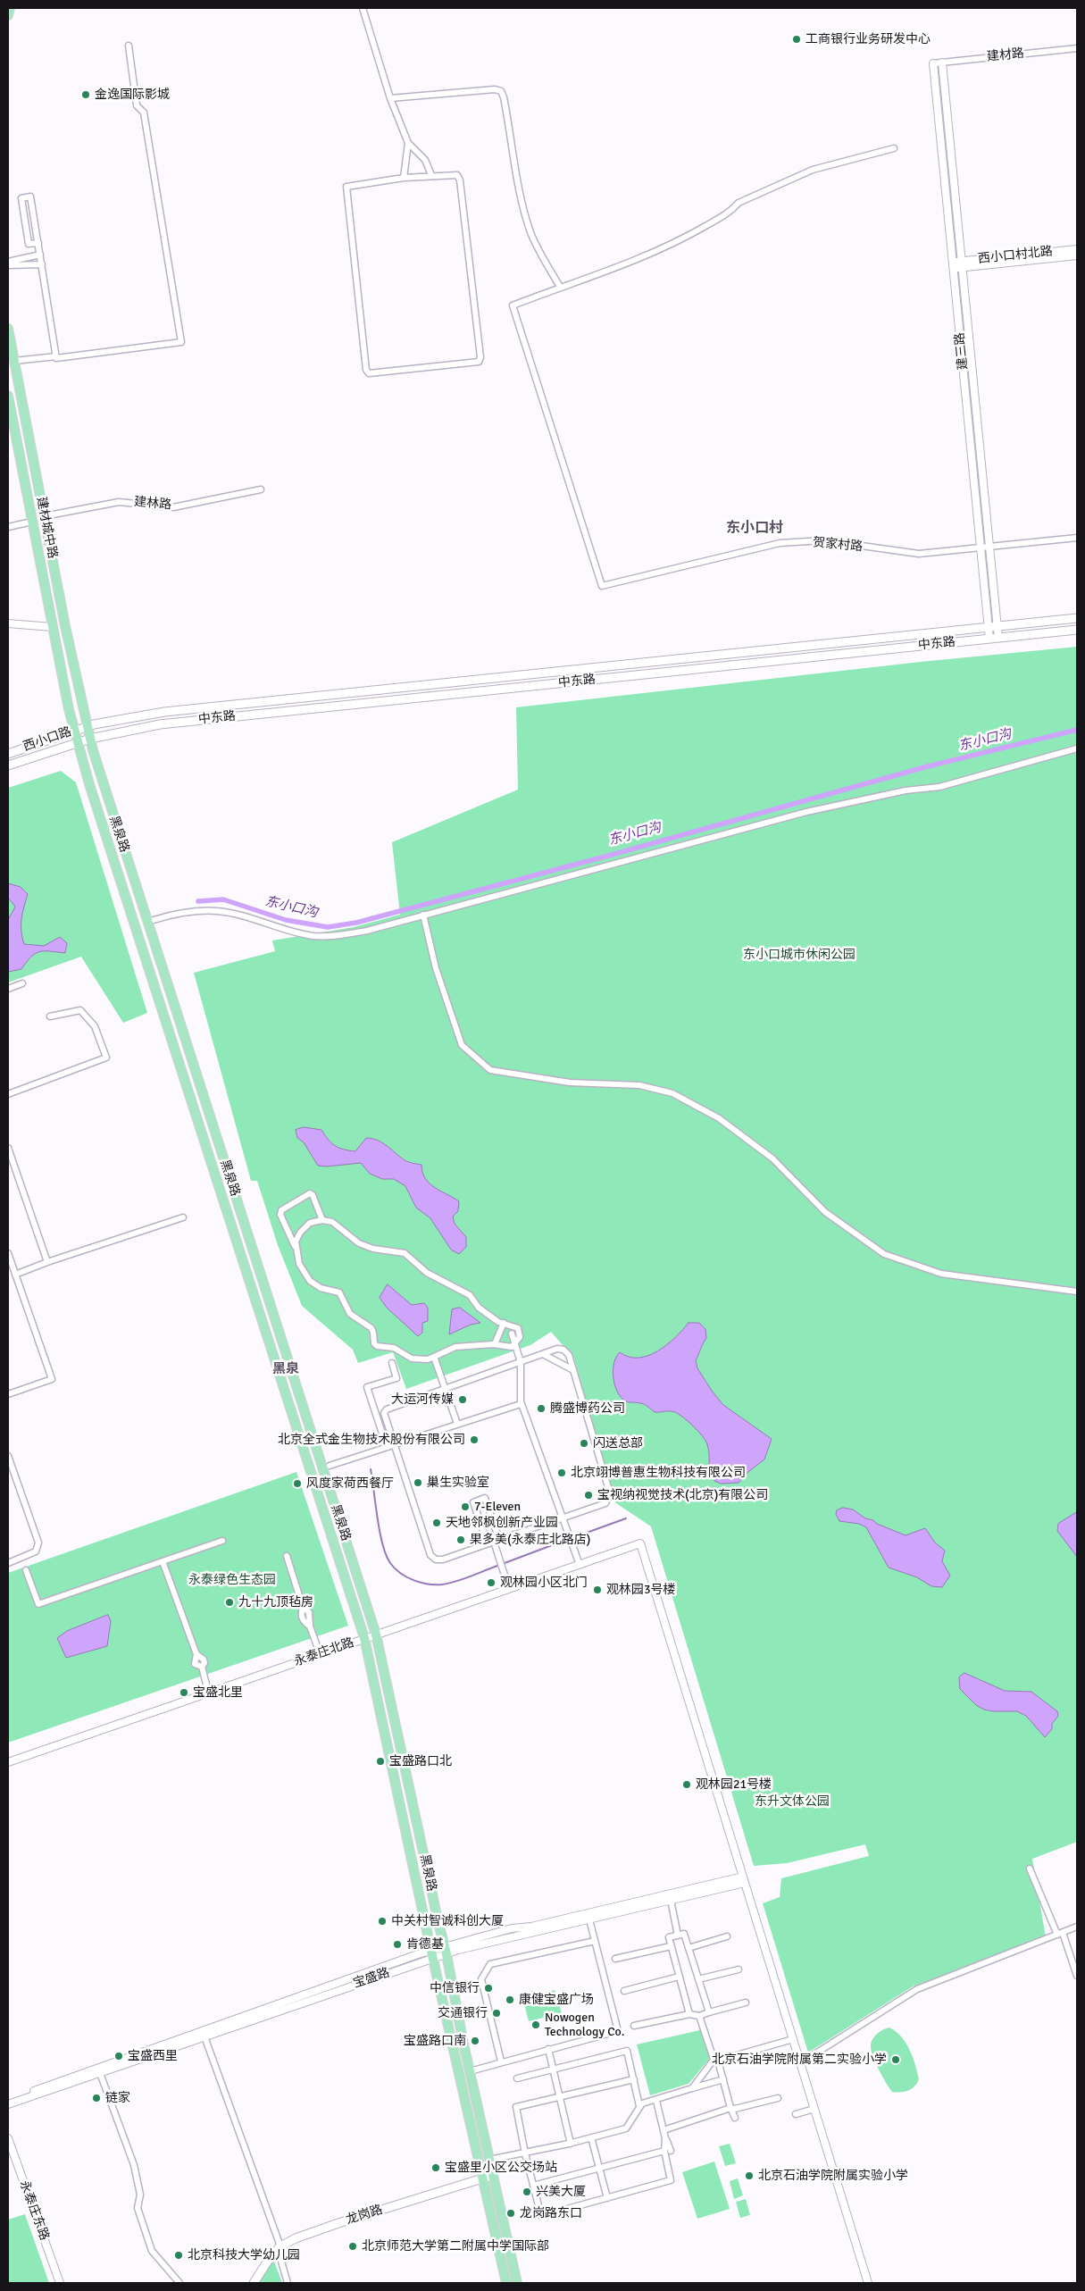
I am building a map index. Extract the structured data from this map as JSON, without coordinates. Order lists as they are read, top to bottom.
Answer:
{
  "streets": {
    "main road": [
      "建材城中路",
      "中东路",
      "西小口路",
      "黑泉路",
      "龙岗路"
    ],
    "street": [
      "建材路",
      "西小口村北路",
      "建三路",
      "建林路",
      "贺家村路",
      "永泰庄北路",
      "宝盛路",
      "永泰庄东路"
    ]
  },
  "crossings": [
    ["建材路", "建三路"],
    ["西小口村北路", "建三路"],
    ["建三路", "贺家村路"],
    ["建三路", "中东路"],
    ["建林路", "建材城中路"],
    ["建材城中路", "中东路"],
    ["建材城中路", "西小口路"],
    ["建材城中路", "黑泉路"],
    ["中东路", "西小口路"],
    ["中东路", "黑泉路"],
    ["西小口路", "黑泉路"],
    ["黑泉路", "永泰庄北路"],
    ["黑泉路", "宝盛路"],
    ["黑泉路", "龙岗路"],
    ["永泰庄北路", "宝盛路"]
  ],
  "districts": ["东小口村", "黑泉"],
  "water": ["东小口沟"],
  "parks": ["东小口城市休闲公园", "永泰绿色生态园", "东升文体公园"],
  "places": [
    "工商银行业务研发中心",
    "金逸国际影城",
    "大运河传媒",
    "腾盛博药公司",
    "北京全式金生物技术股份有限公司",
    "闪送总部",
    "北京翊博普惠生物科技有限公司",
    "巢生实验室",
    "风度家荷西餐厅",
    "宝视纳视觉技术(北京)有限公司",
    "7-Eleven",
    "天地邻枫创新产业园",
    "果多美(永泰庄北路店)",
    "观林园小区北门",
    "观林园3号楼",
    "九十九顶毡房",
    "宝盛北里",
    "宝盛路口北",
    "观林园21号楼",
    "中关村智诚科创大厦",
    "肯德基",
    "中信银行",
    "康健宝盛广场",
    "交通银行",
    "Nowogen Technology Co.",
    "宝盛路口南",
    "宝盛西里",
    "北京石油学院附属第二实验小学",
    "链家",
    "宝盛里小区公交场站",
    "北京石油学院附属实验小学",
    "兴美大厦",
    "龙岗路东口",
    "北京师范大学第二附属中学国际部",
    "北京科技大学幼儿园"
  ]
}
